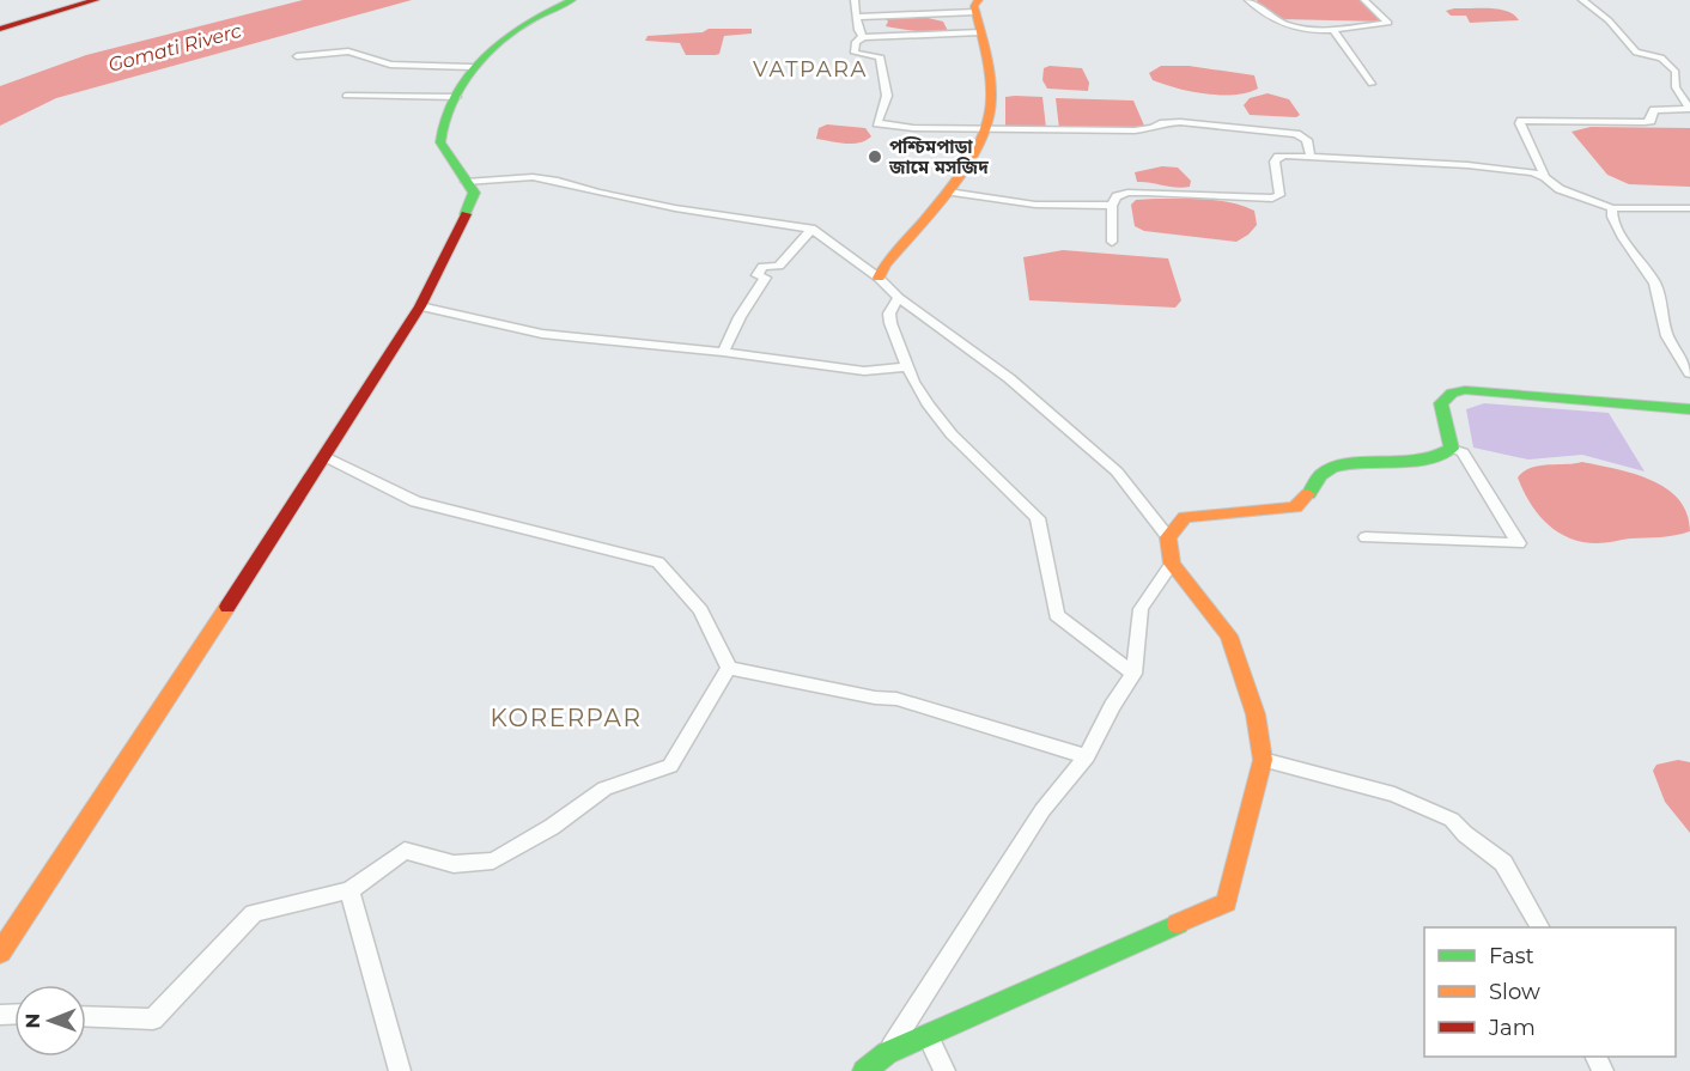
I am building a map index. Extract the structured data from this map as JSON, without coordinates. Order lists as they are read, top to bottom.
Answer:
{
  "districts": ["VATPARA", "KORERPAR"],
  "water": ["Gomati Riverc"],
  "places": ["পশ্চিমপাড়া জামে মসজিদ"],
  "legend": ["Fast", "Slow", "Jam"],
  "north": "left"
}
